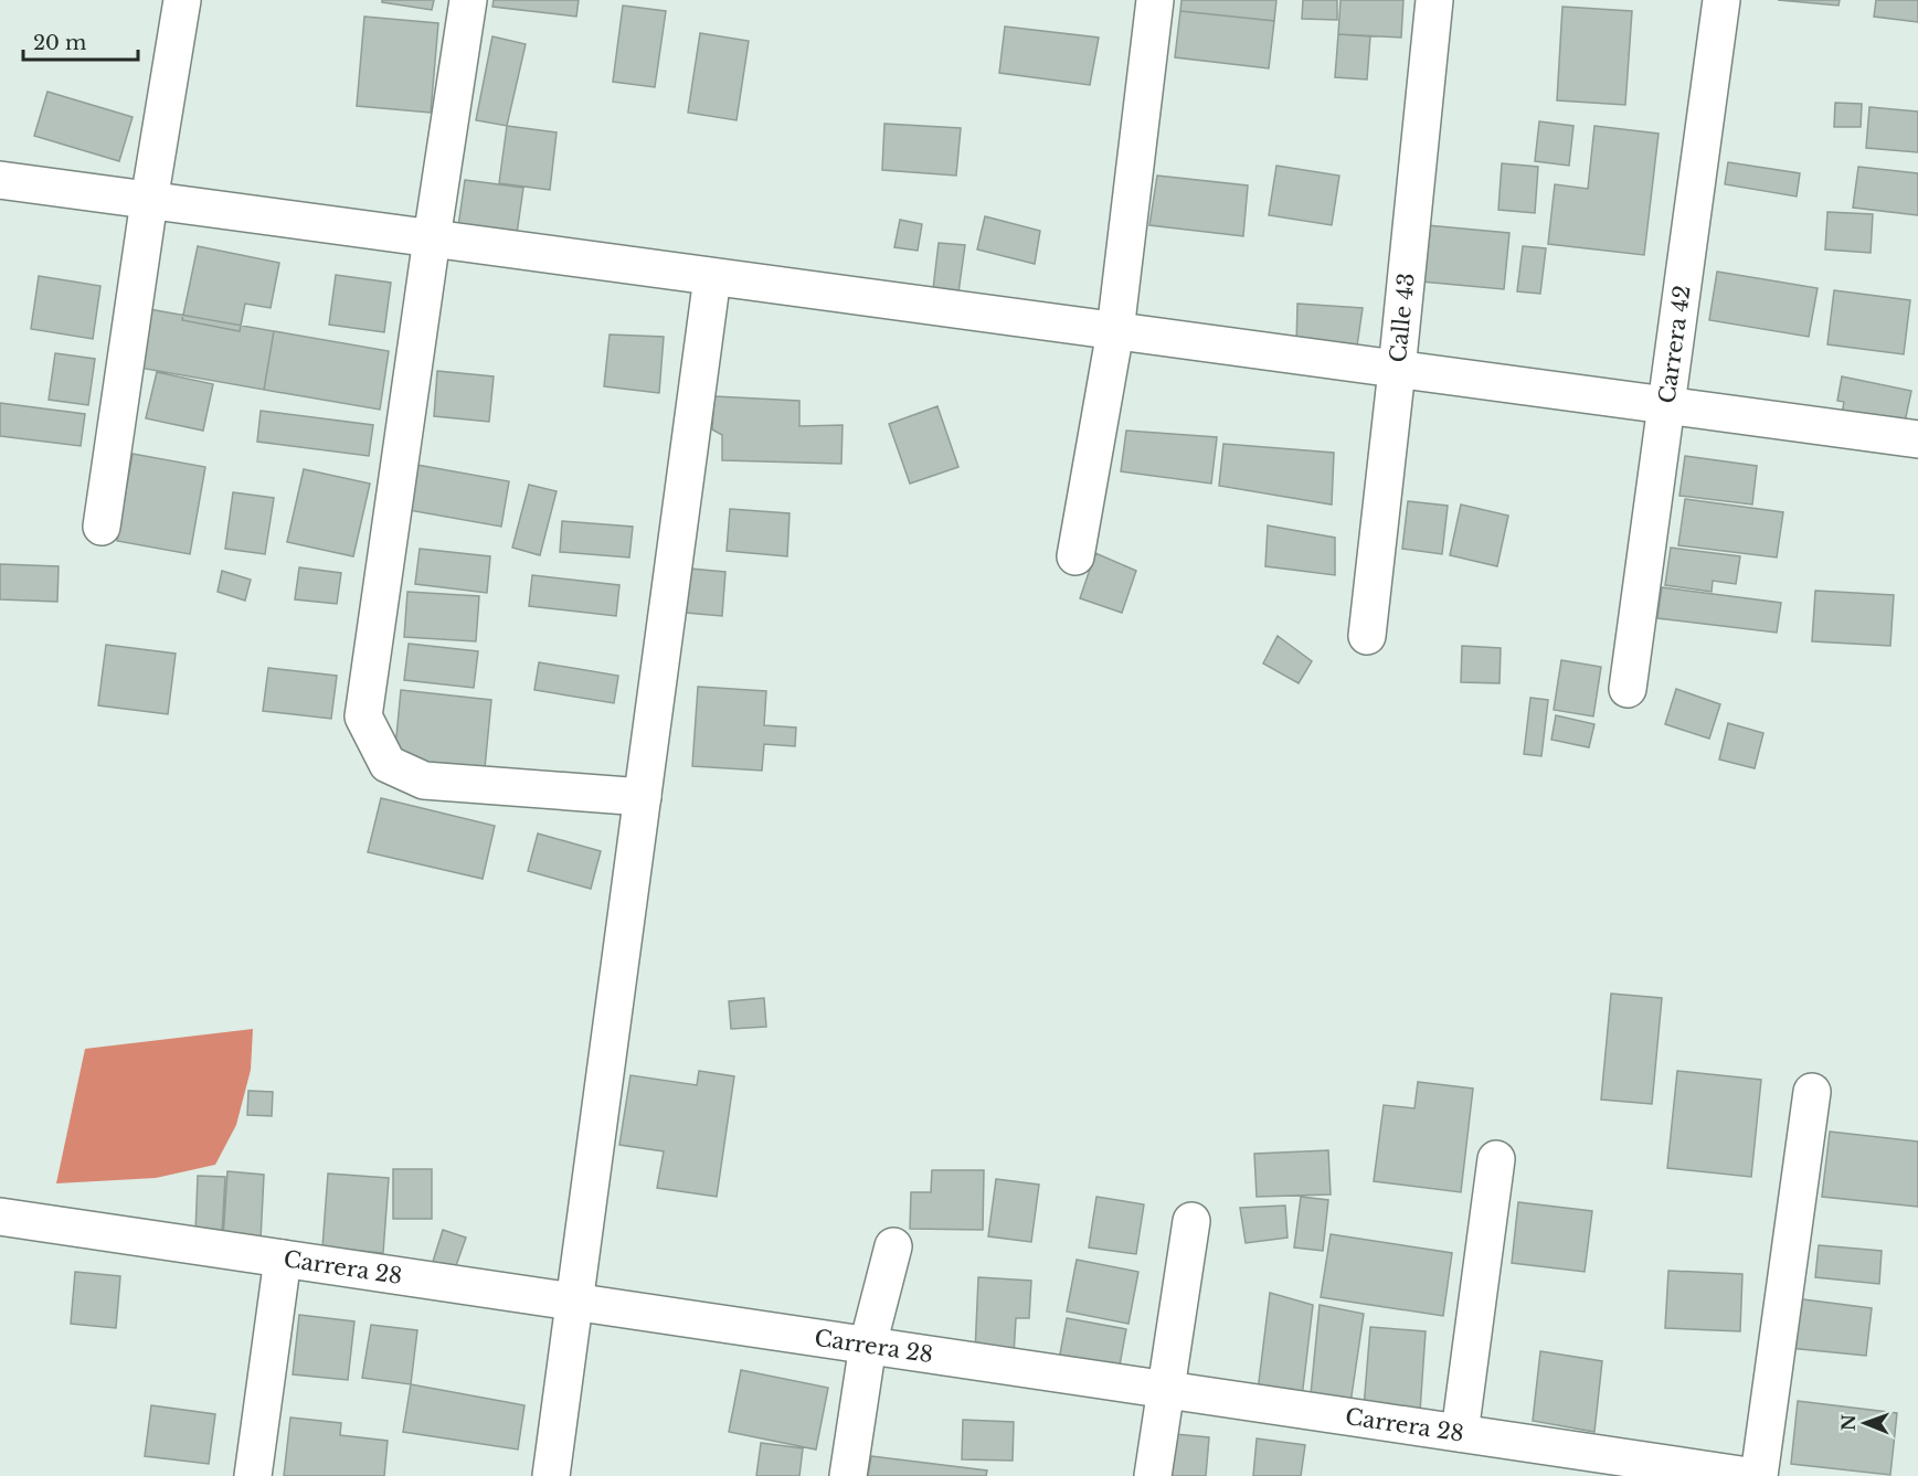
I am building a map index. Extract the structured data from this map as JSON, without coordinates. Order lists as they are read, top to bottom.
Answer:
{
  "streets": {
    "street": ["Calle 43", "Carrera 42", "Carrera 28"]
  },
  "scale_bar": "20 m",
  "north": "left"
}
